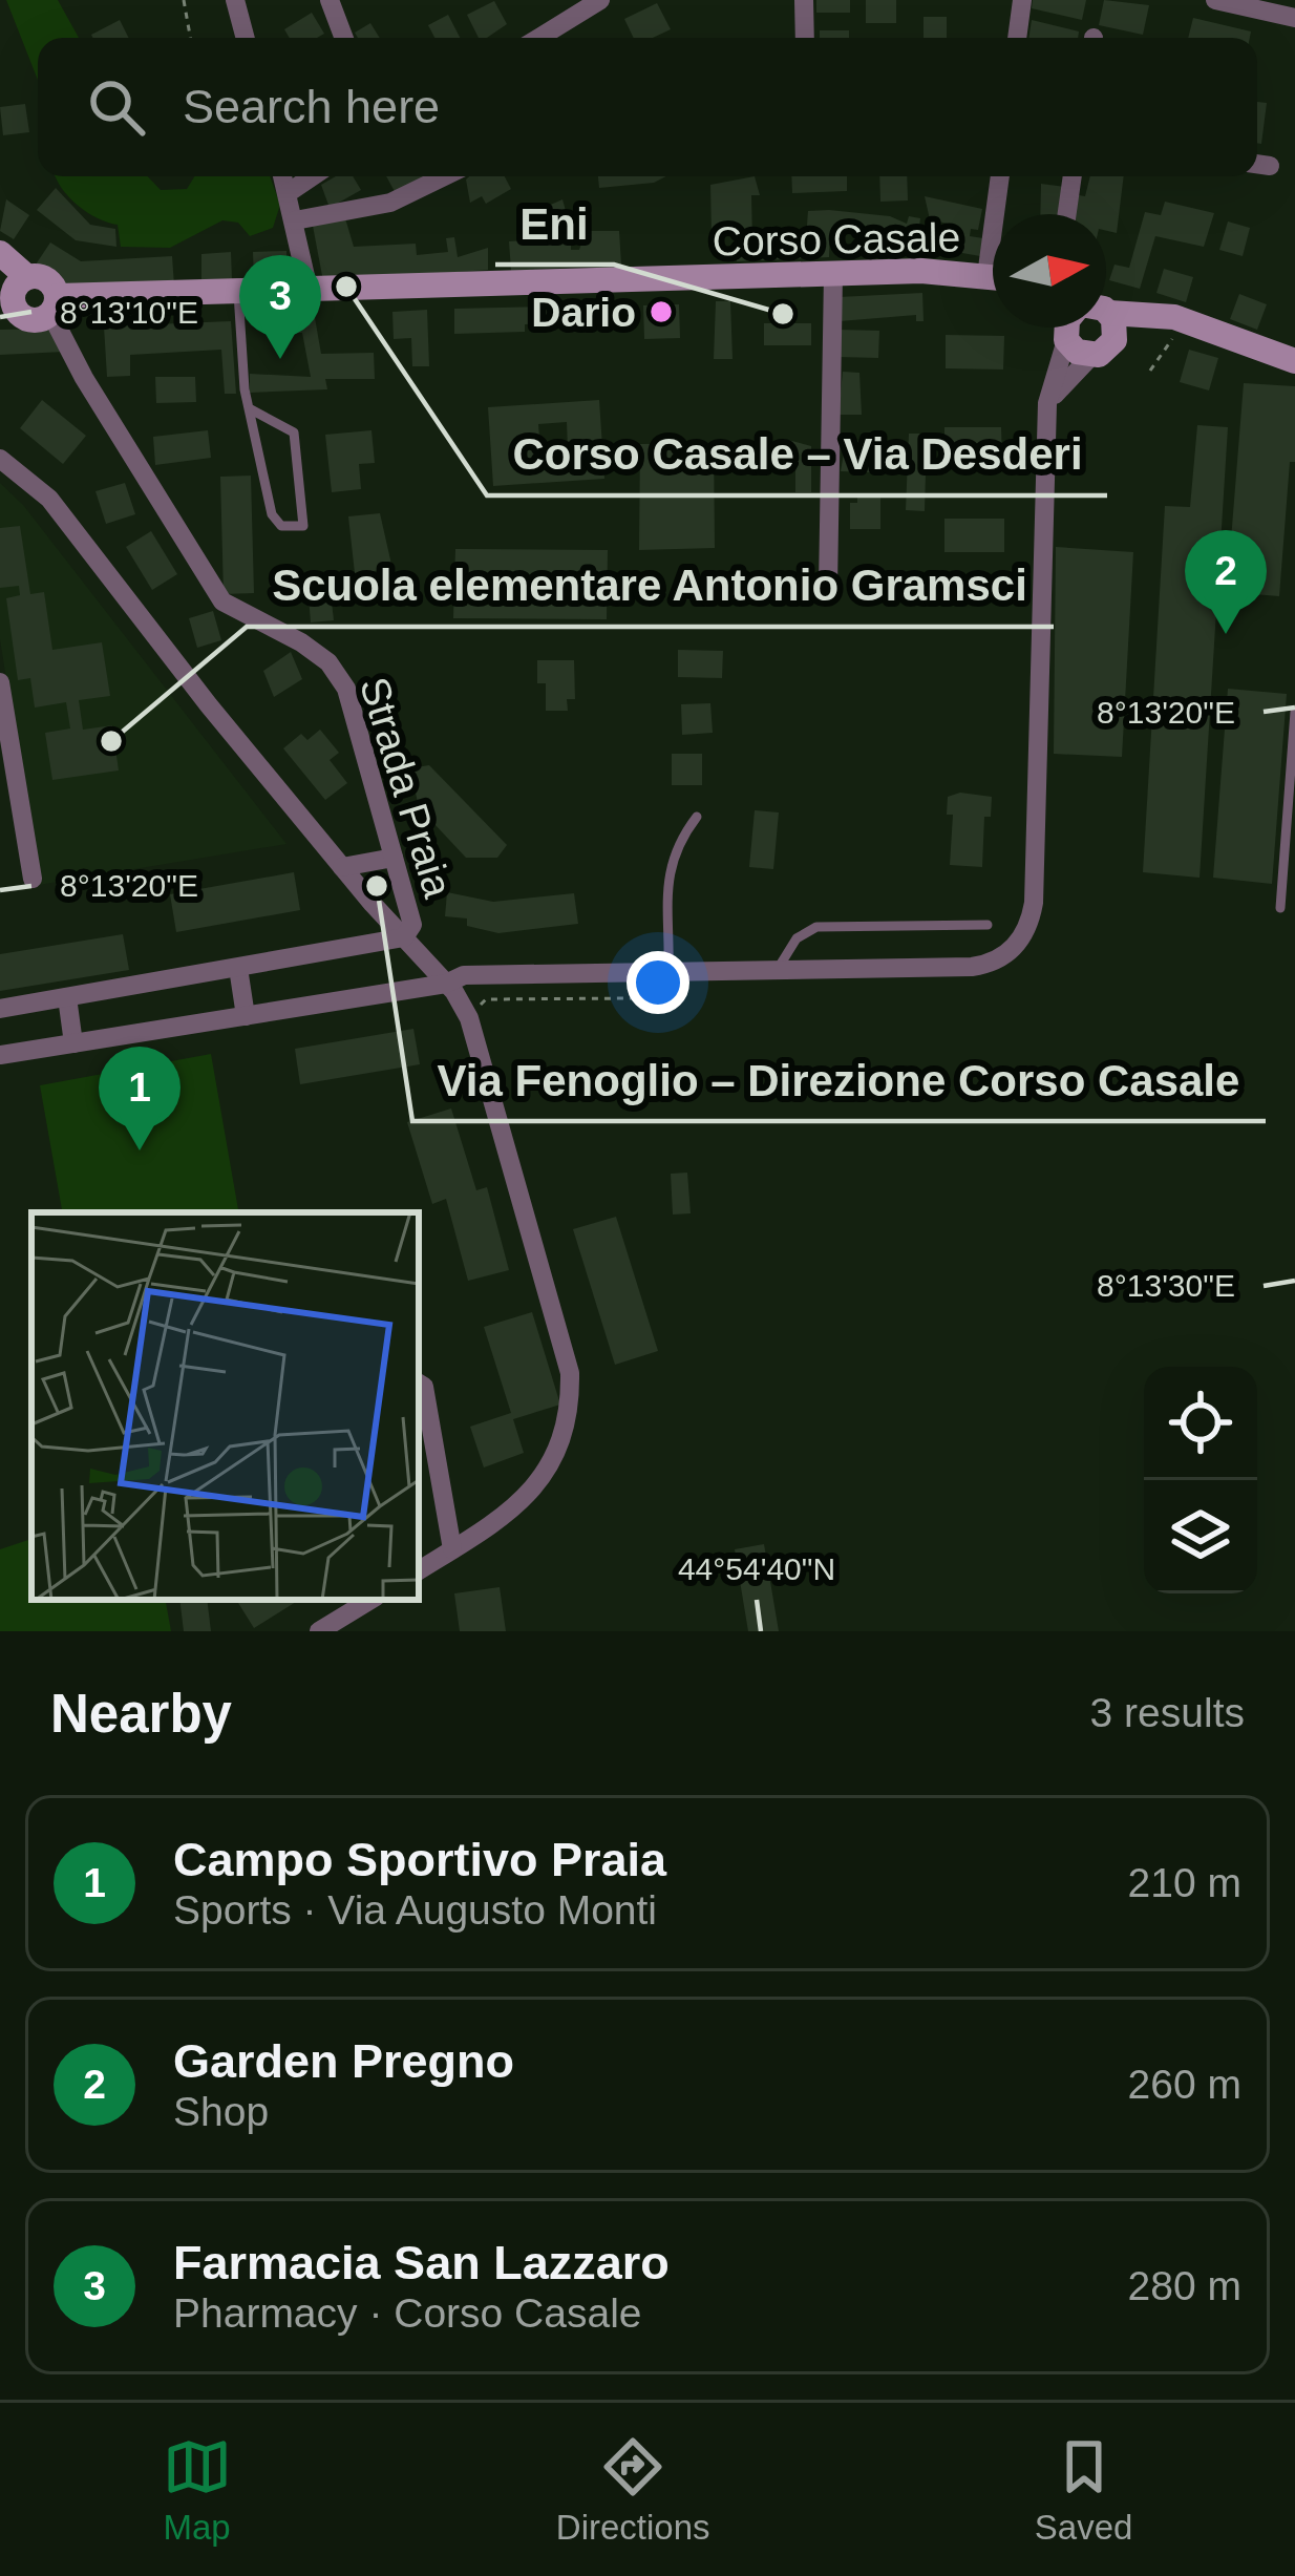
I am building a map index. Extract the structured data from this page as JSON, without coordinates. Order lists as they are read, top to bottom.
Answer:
{
  "streets": {
    "street": ["Corso Casale", "Strada Praia"]
  },
  "crossings": [
    ["Corso Casale", "Strada Praia"]
  ],
  "places": [
    "Corso Casale – Via Desderi",
    "Dario",
    "Eni",
    "Scuola elementare Antonio Gramsci",
    "Via Fenoglio – Direzione Corso Casale"
  ],
  "north": "right",
  "page": {
    "search": "Search here",
    "pins": ["3", "2", "1"],
    "heading": ["Nearby", "3 results"],
    "list": [
      {
        "mark": "1",
        "name": "Campo Sportivo Praia",
        "note": "Sports · Via Augusto Monti",
        "value": "210 m"
      },
      {
        "mark": "2",
        "name": "Garden Pregno",
        "note": "Shop",
        "value": "260 m"
      },
      {
        "mark": "3",
        "name": "Farmacia San Lazzaro",
        "note": "Pharmacy · Corso Casale",
        "value": "280 m"
      }
    ],
    "nav": ["Map", "Directions", "Saved"]
  },
  "coordinates": [
    "8°13'10\"E",
    "8°13'20\"E",
    "8°13'30\"E",
    "44°54'40\"N"
  ]
}
